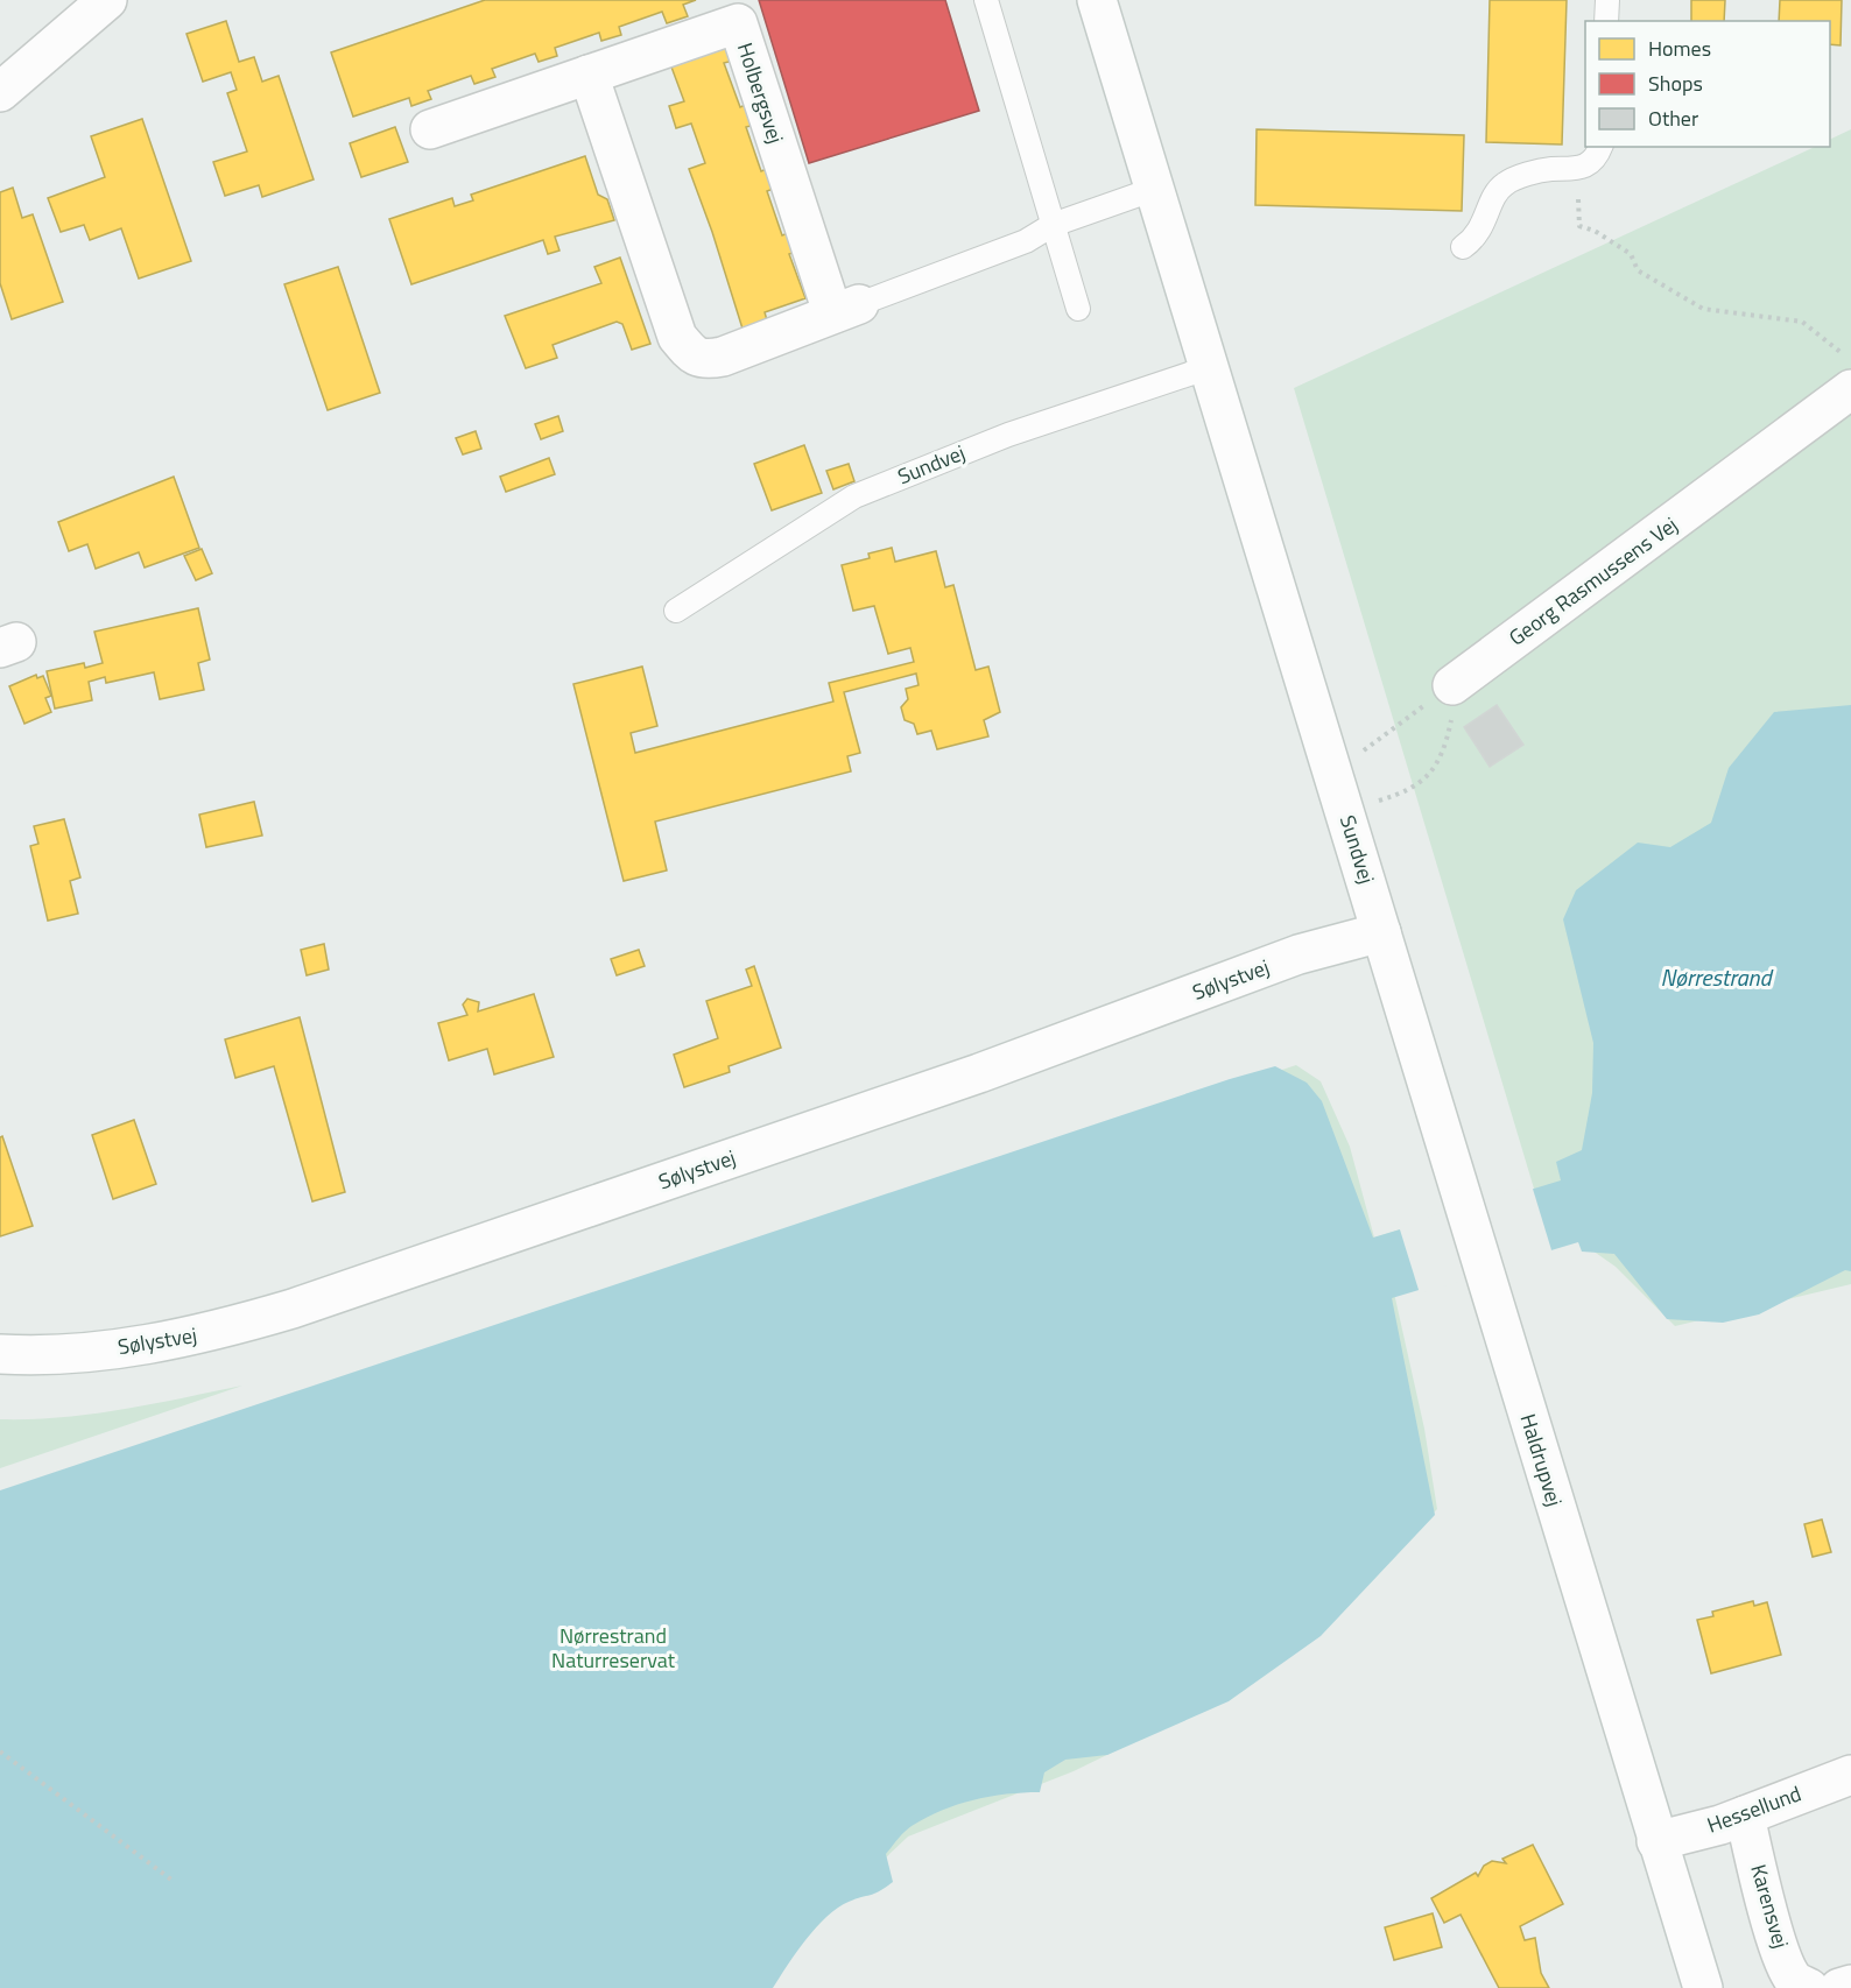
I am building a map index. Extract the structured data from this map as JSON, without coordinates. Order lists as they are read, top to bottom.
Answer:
{
  "streets": {
    "street": [
      "Holbergsvej",
      "Sundvej",
      "Georg Rasmussens Vej",
      "Sølystvej",
      "Haldrupvej",
      "Hessellund",
      "Karensvej"
    ]
  },
  "crossings": [
    ["Sundvej", "Sølystvej"],
    ["Sundvej", "Haldrupvej"],
    ["Sølystvej", "Haldrupvej"],
    ["Haldrupvej", "Hessellund"],
    ["Hessellund", "Karensvej"]
  ],
  "water": ["Nørrestrand"],
  "parks": ["Nørrestrand Naturreservat"],
  "legend": ["Homes", "Shops", "Other"]
}
